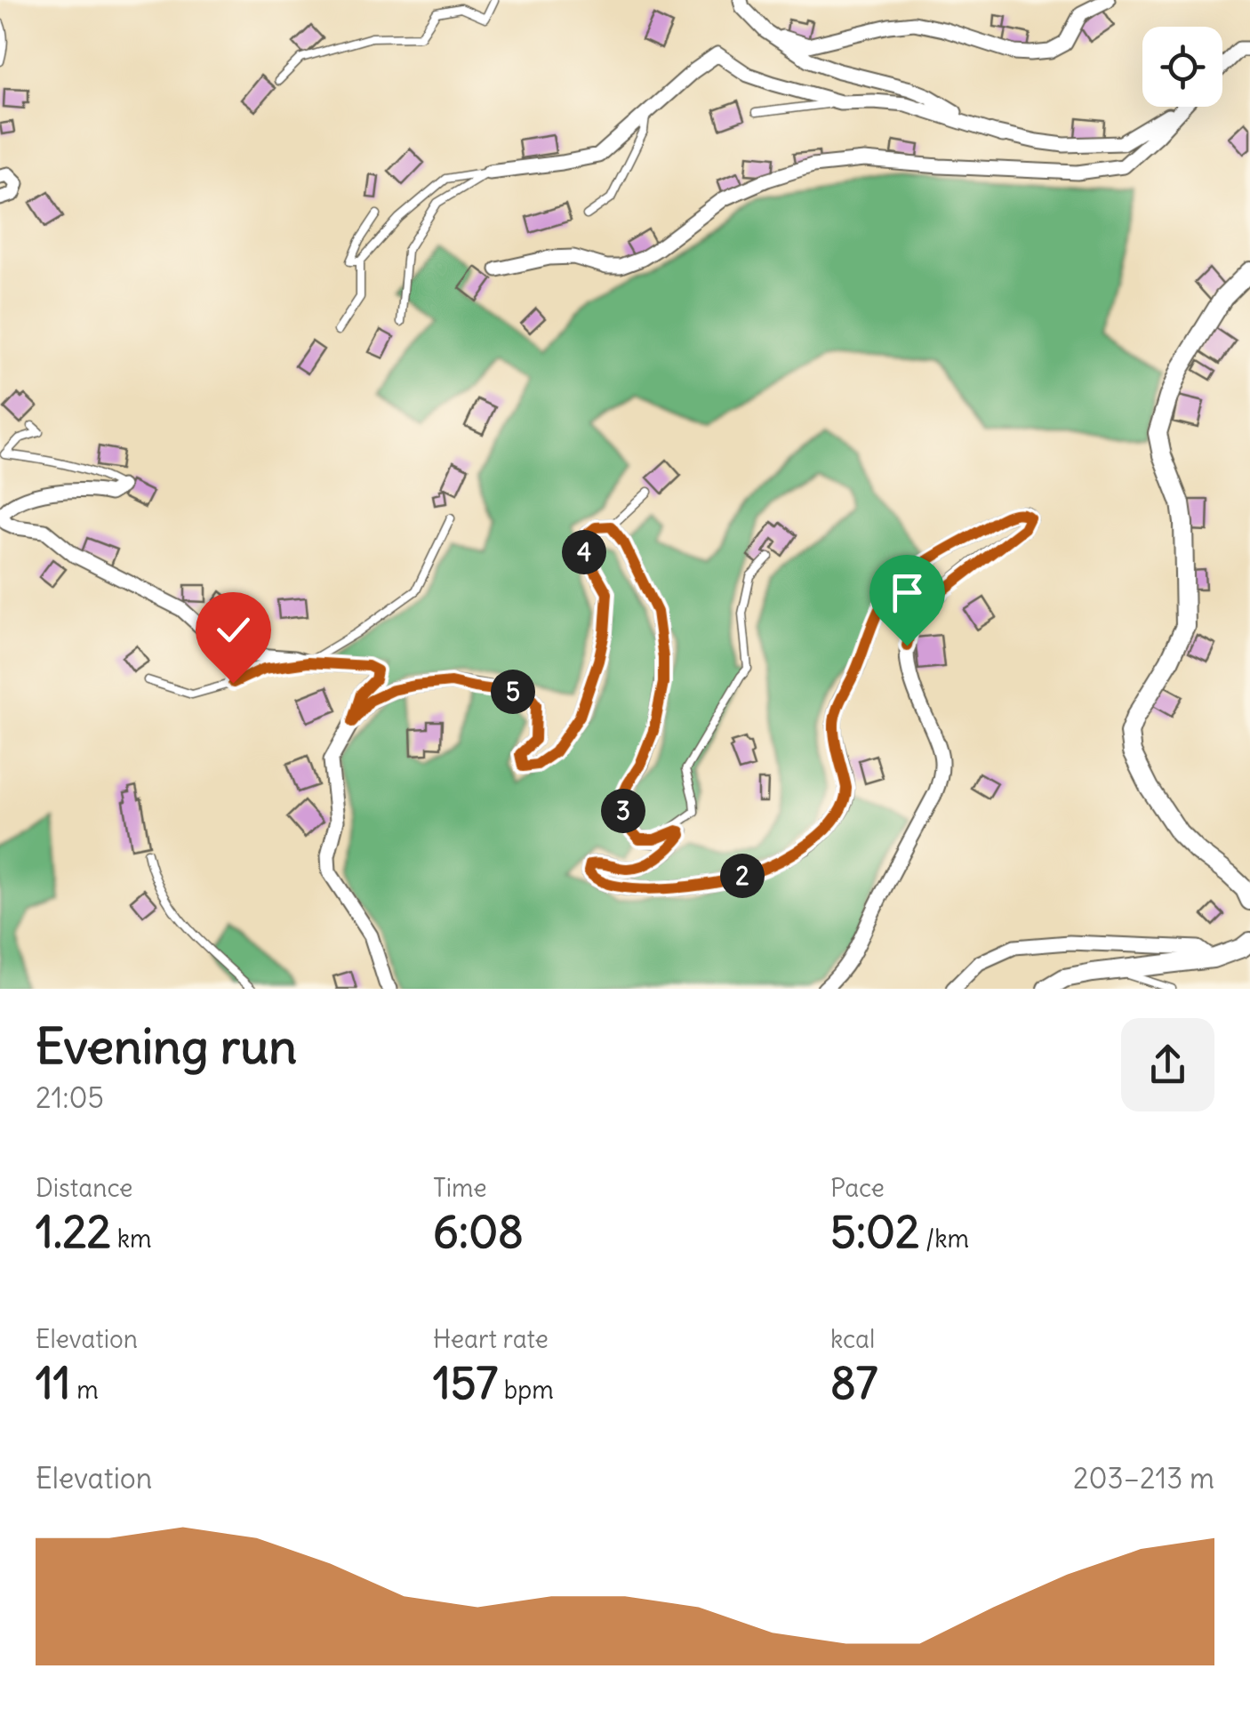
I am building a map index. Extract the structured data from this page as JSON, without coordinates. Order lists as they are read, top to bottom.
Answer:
{
  "page": {
    "pins": [
      "4",
      "5",
      "3",
      "2"
    ],
    "heading": ["Evening run", "21:05"],
    "stats": [
      ["Distance", "1.22 km"],
      ["Time", "6:08"],
      ["Pace", "5:02 /km"],
      ["Elevation", "11 m"],
      ["Heart rate", "157 bpm"],
      ["kcal", "87"]
    ],
    "chart": ["Elevation", "203–213 m"]
  }
}
